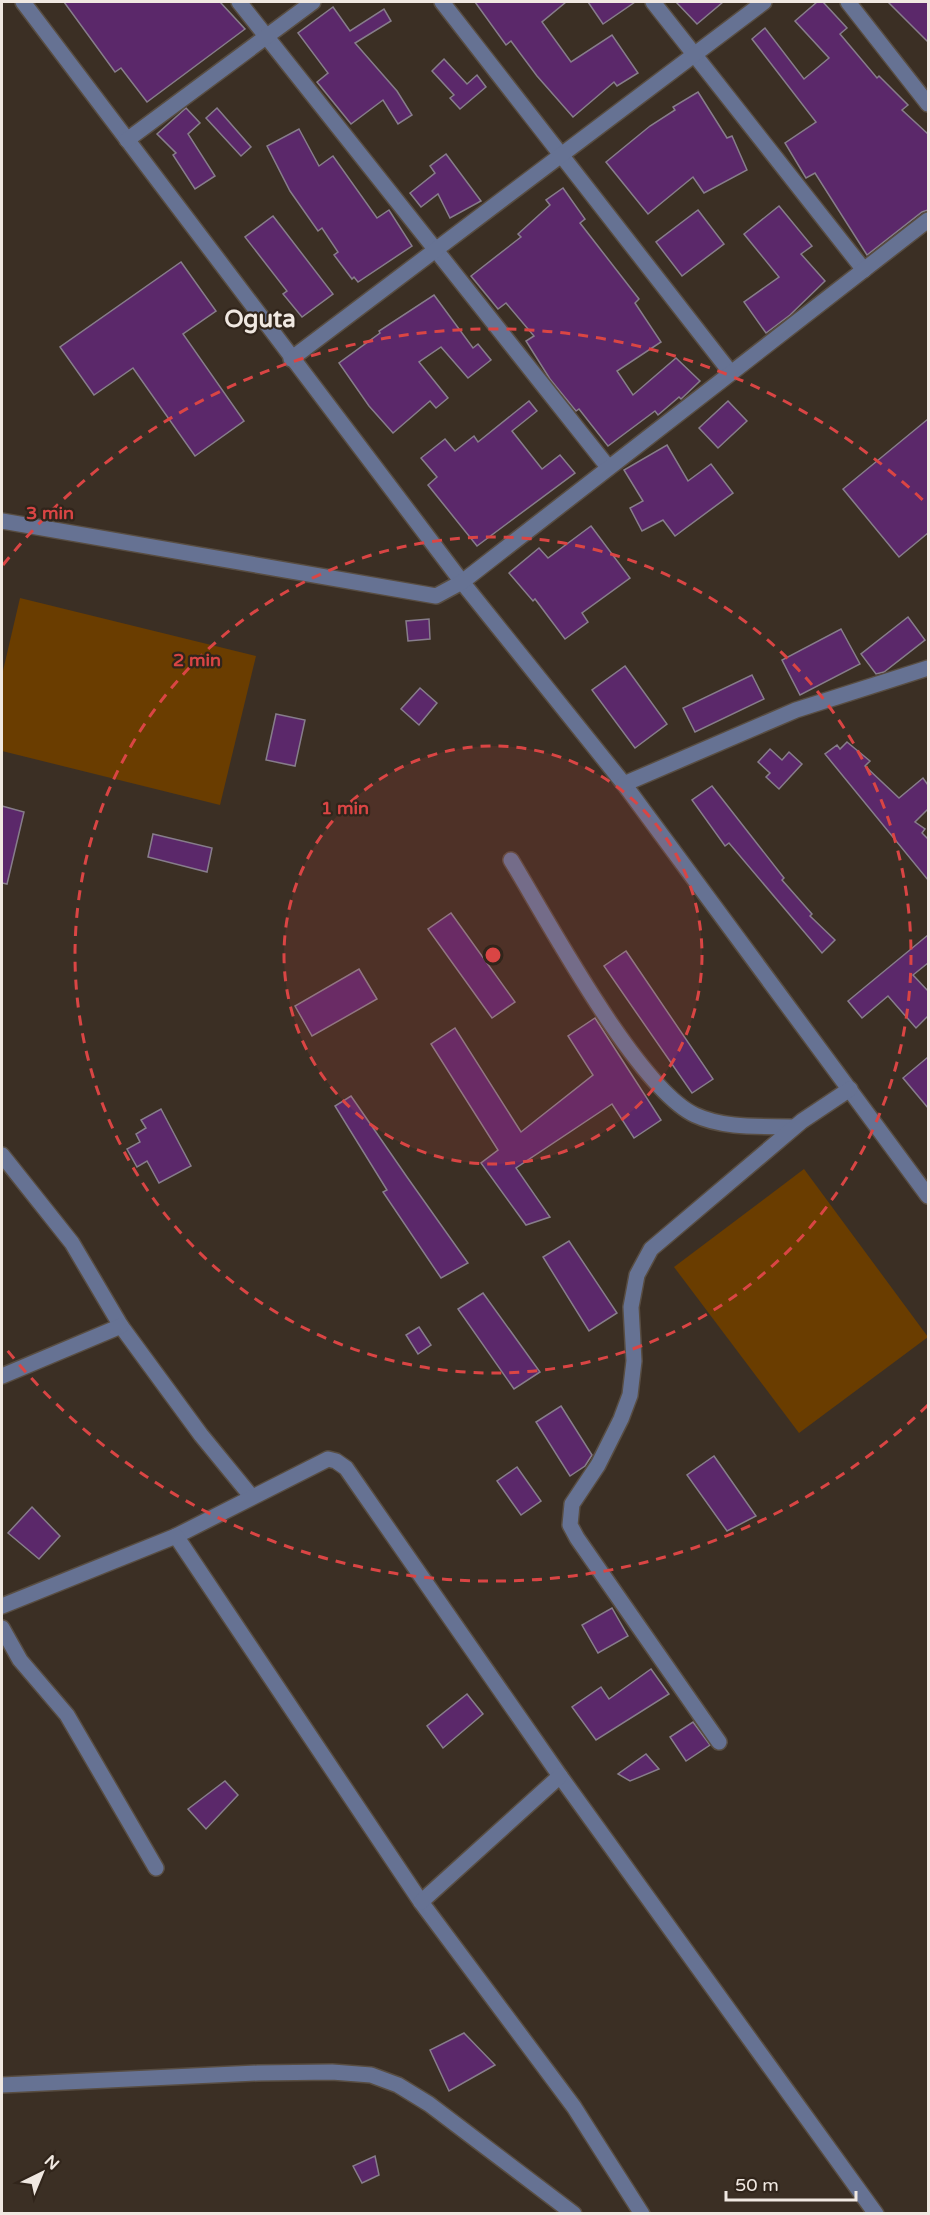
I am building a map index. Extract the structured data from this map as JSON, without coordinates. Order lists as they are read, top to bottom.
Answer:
{
  "districts": ["Oguta"],
  "scale_bar": "50 m",
  "north": "top right",
  "rings": ["3 min", "2 min", "1 min"]
}
